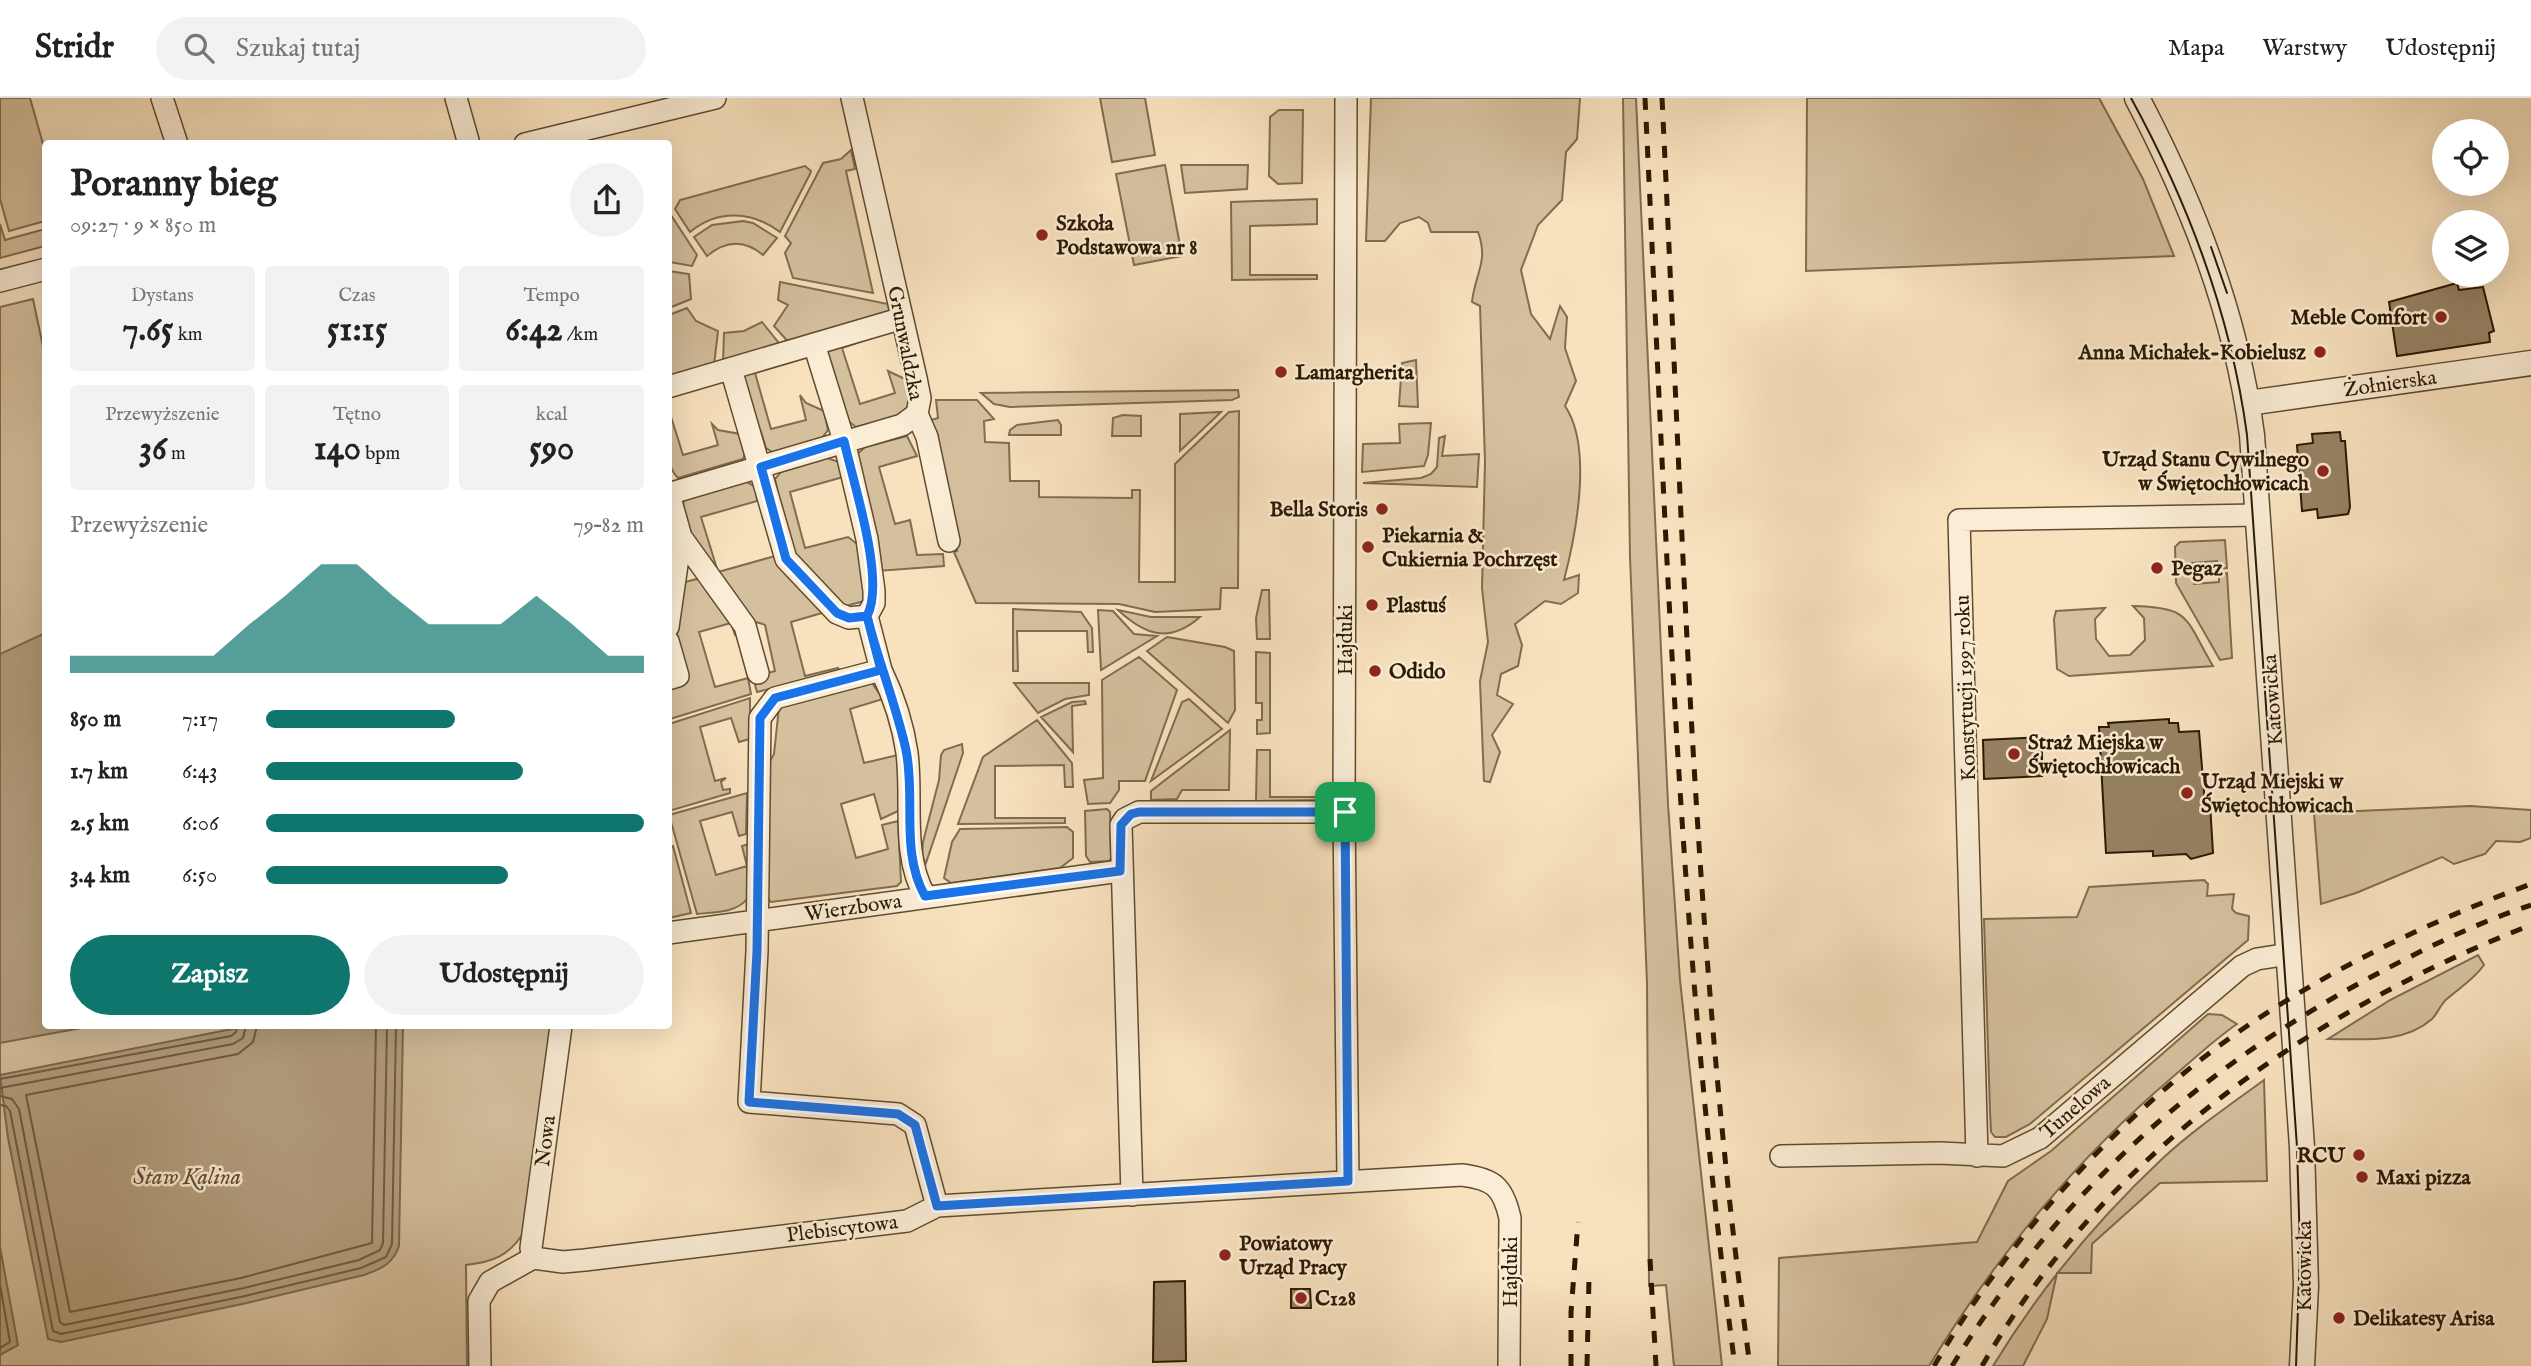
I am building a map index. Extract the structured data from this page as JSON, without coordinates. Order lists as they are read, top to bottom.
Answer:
{
  "streets": {
    "street": [
      "Grunwaldzka",
      "Żołnierska",
      "Hajduki",
      "Konstytucji 1997 roku",
      "Katowicka",
      "Wierzbowa",
      "Tunelowa",
      "Nowa",
      "Plebiscytowa"
    ]
  },
  "crossings": [
    ["Żołnierska", "Katowicka"],
    ["Hajduki", "Plebiscytowa"],
    ["Konstytucji 1997 roku", "Katowicka"],
    ["Konstytucji 1997 roku", "Tunelowa"],
    ["Katowicka", "Tunelowa"],
    ["Nowa", "Plebiscytowa"]
  ],
  "water": ["Staw Kalina"],
  "places": [
    "Szkoła Podstawowa nr 8",
    "Meble Comfort",
    "Anna Michałek-Kobielusz",
    "Lamargherita",
    "Urząd Stanu Cywilnego w Świętochłowicach",
    "Bella Storis",
    "Piekarnia & Cukiernia Pochrzęst",
    "Pegaz",
    "Plastuś",
    "Odido",
    "Straż Miejska w Świętochłowicach",
    "Urząd Miejski w Świętochłowicach",
    "RCU",
    "Maxi pizza",
    "Powiatowy Urząd Pracy",
    "C128",
    "Delikatesy Arisa"
  ],
  "page": {
    "header": "Stridr",
    "search": "Szukaj tutaj",
    "nav": ["Mapa", "Warstwy", "Udostępnij"],
    "heading": ["Poranny bieg", "09:27 · 9 × 850 m"],
    "stats": [
      ["Dystans", "7.65 km"],
      ["Czas", "51:15"],
      ["Tempo", "6:42 /km"],
      ["Przewyższenie", "36 m"],
      ["Tętno", "140 bpm"],
      ["kcal", "590"]
    ],
    "chart": ["Przewyższenie", "79–82 m"],
    "list": [
      {
        "name": "850 m",
        "note": "7:17"
      },
      {
        "name": "1.7 km",
        "note": "6:43"
      },
      {
        "name": "2.5 km",
        "note": "6:06"
      },
      {
        "name": "3.4 km",
        "note": "6:50"
      }
    ],
    "buttons": ["Zapisz", "Udostępnij"]
  }
}
